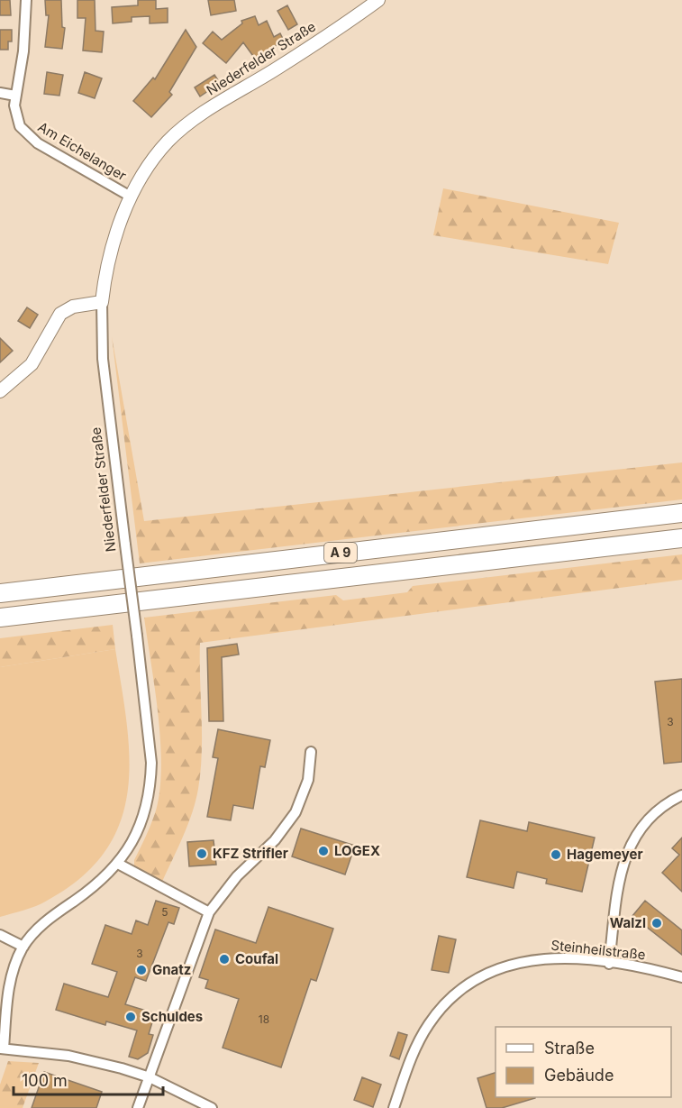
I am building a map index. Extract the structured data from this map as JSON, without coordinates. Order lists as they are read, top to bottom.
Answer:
{
  "streets": {
    "highway": ["A 9"],
    "street": ["Niederfelder Straße", "Am Eichelanger", "Steinheilstraße"]
  },
  "crossings": [
    ["Niederfelder Straße", "Am Eichelanger"]
  ],
  "places": [
    "LOGEX",
    "KFZ Strifler",
    "Hagemeyer",
    "Walzl",
    "Coufal",
    "Gnatz",
    "Schuldes"
  ],
  "house_numbers": [
    "3",
    "5",
    "3",
    "18"
  ],
  "legend": ["Straße", "Gebäude"],
  "scale_bar": "100 m"
}
